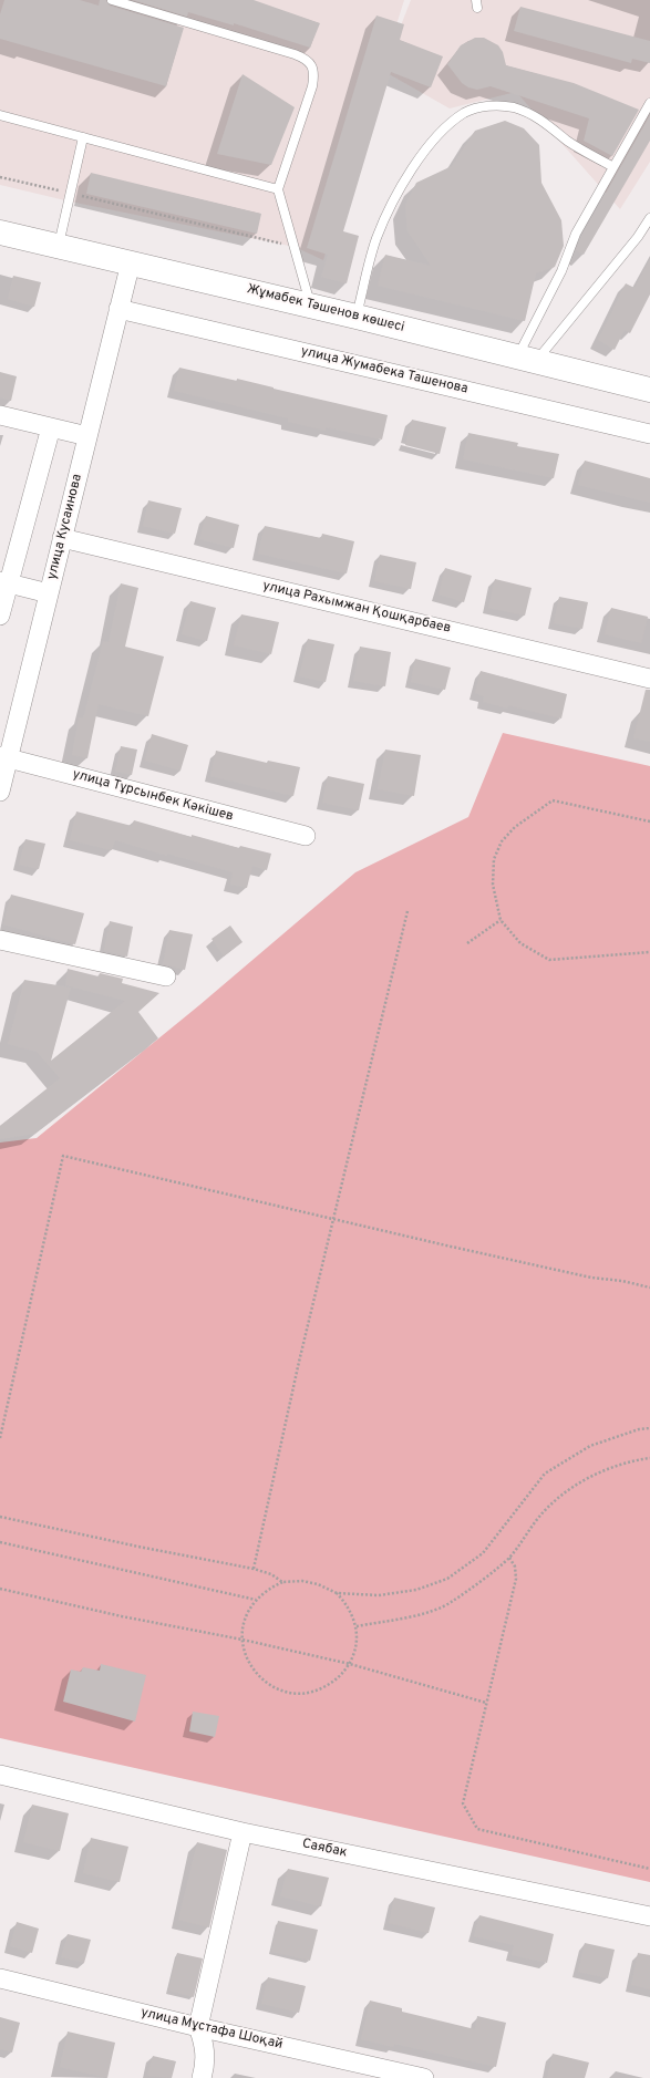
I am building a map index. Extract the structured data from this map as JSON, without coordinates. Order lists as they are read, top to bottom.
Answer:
{
  "streets": {
    "main road": ["Жұмабек Тәшенов көшесі"],
    "street": [
      "улица Жумабека Ташенова",
      "улица Кусаинова",
      "улица Рахымжан Қошқарбаев",
      "улица Тұрсынбек Кәкішев",
      "Саябак",
      "улица Мұстафа Шоқай"
    ]
  },
  "crossings": [
    ["Жұмабек Тәшенов көшесі", "улица Кусаинова"],
    ["улица Жумабека Ташенова", "улица Кусаинова"],
    ["улица Кусаинова", "улица Рахымжан Қошқарбаев"],
    ["улица Кусаинова", "улица Тұрсынбек Кәкішев"]
  ]
}
